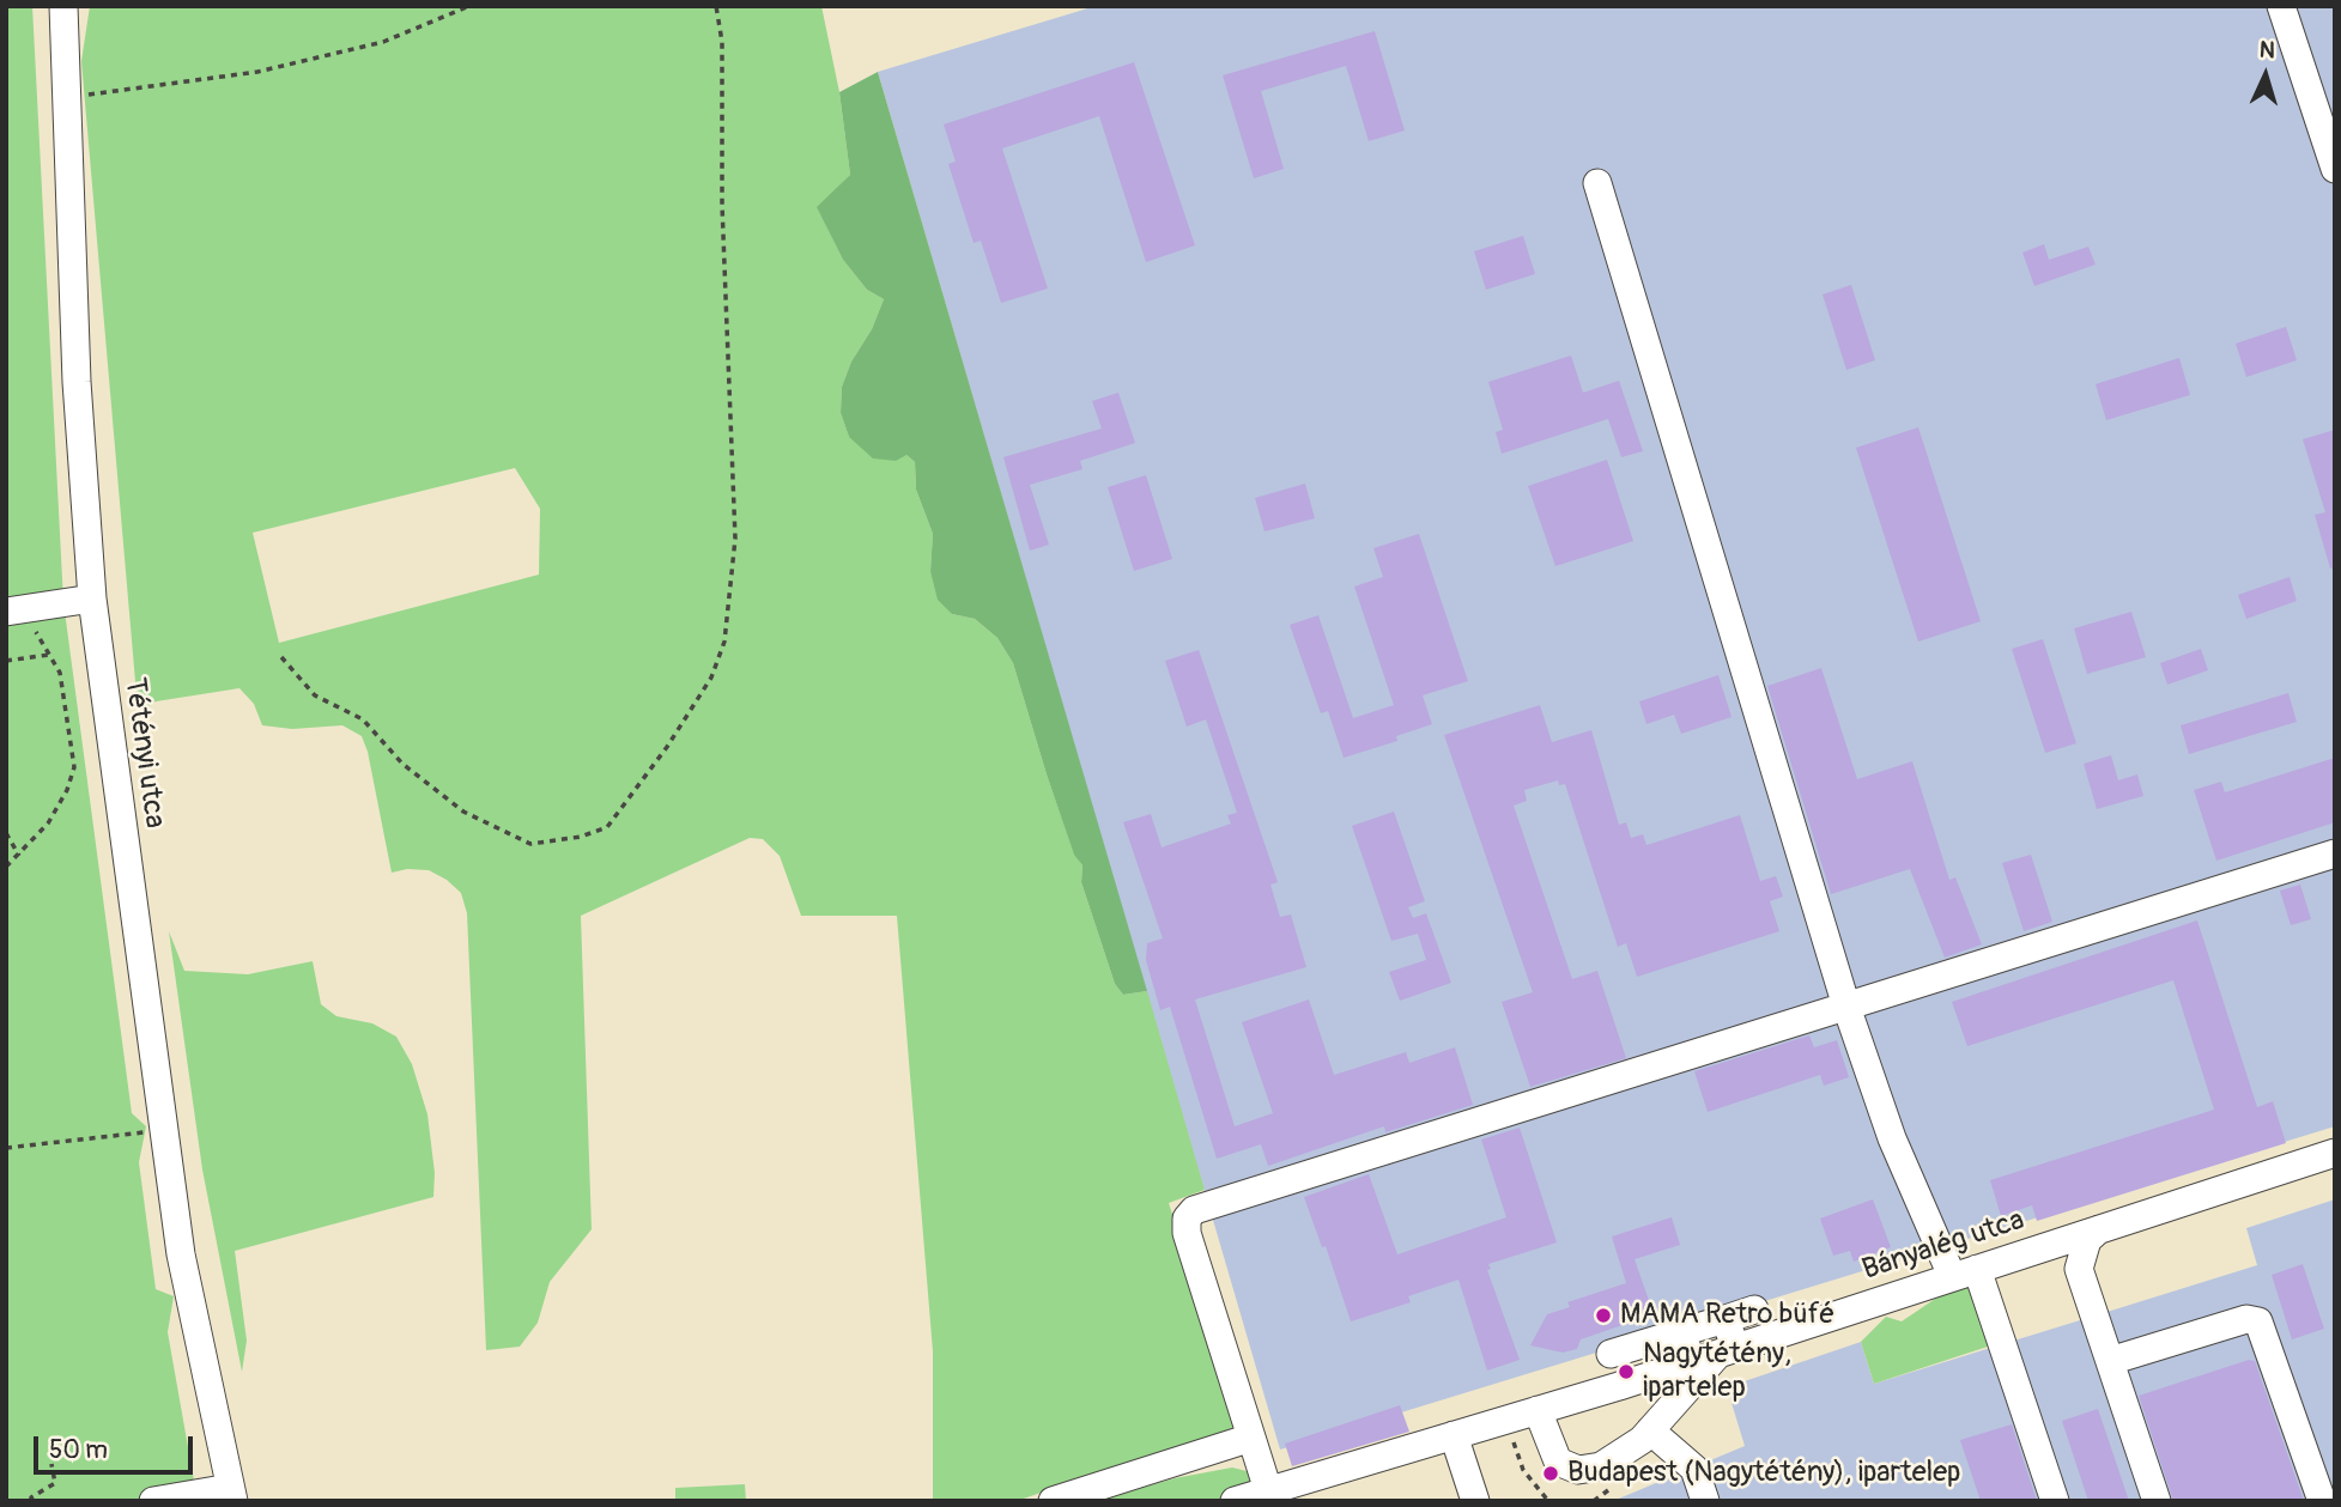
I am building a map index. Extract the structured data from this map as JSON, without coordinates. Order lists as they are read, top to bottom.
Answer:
{
  "streets": {
    "street": ["Tétényi utca", "Bányalég utca"]
  },
  "places": ["MAMA Retro büfé", "Nagytétény, ipartelep", "Budapest (Nagytétény), ipartelep"],
  "scale_bar": "50 m",
  "north": "top"
}
